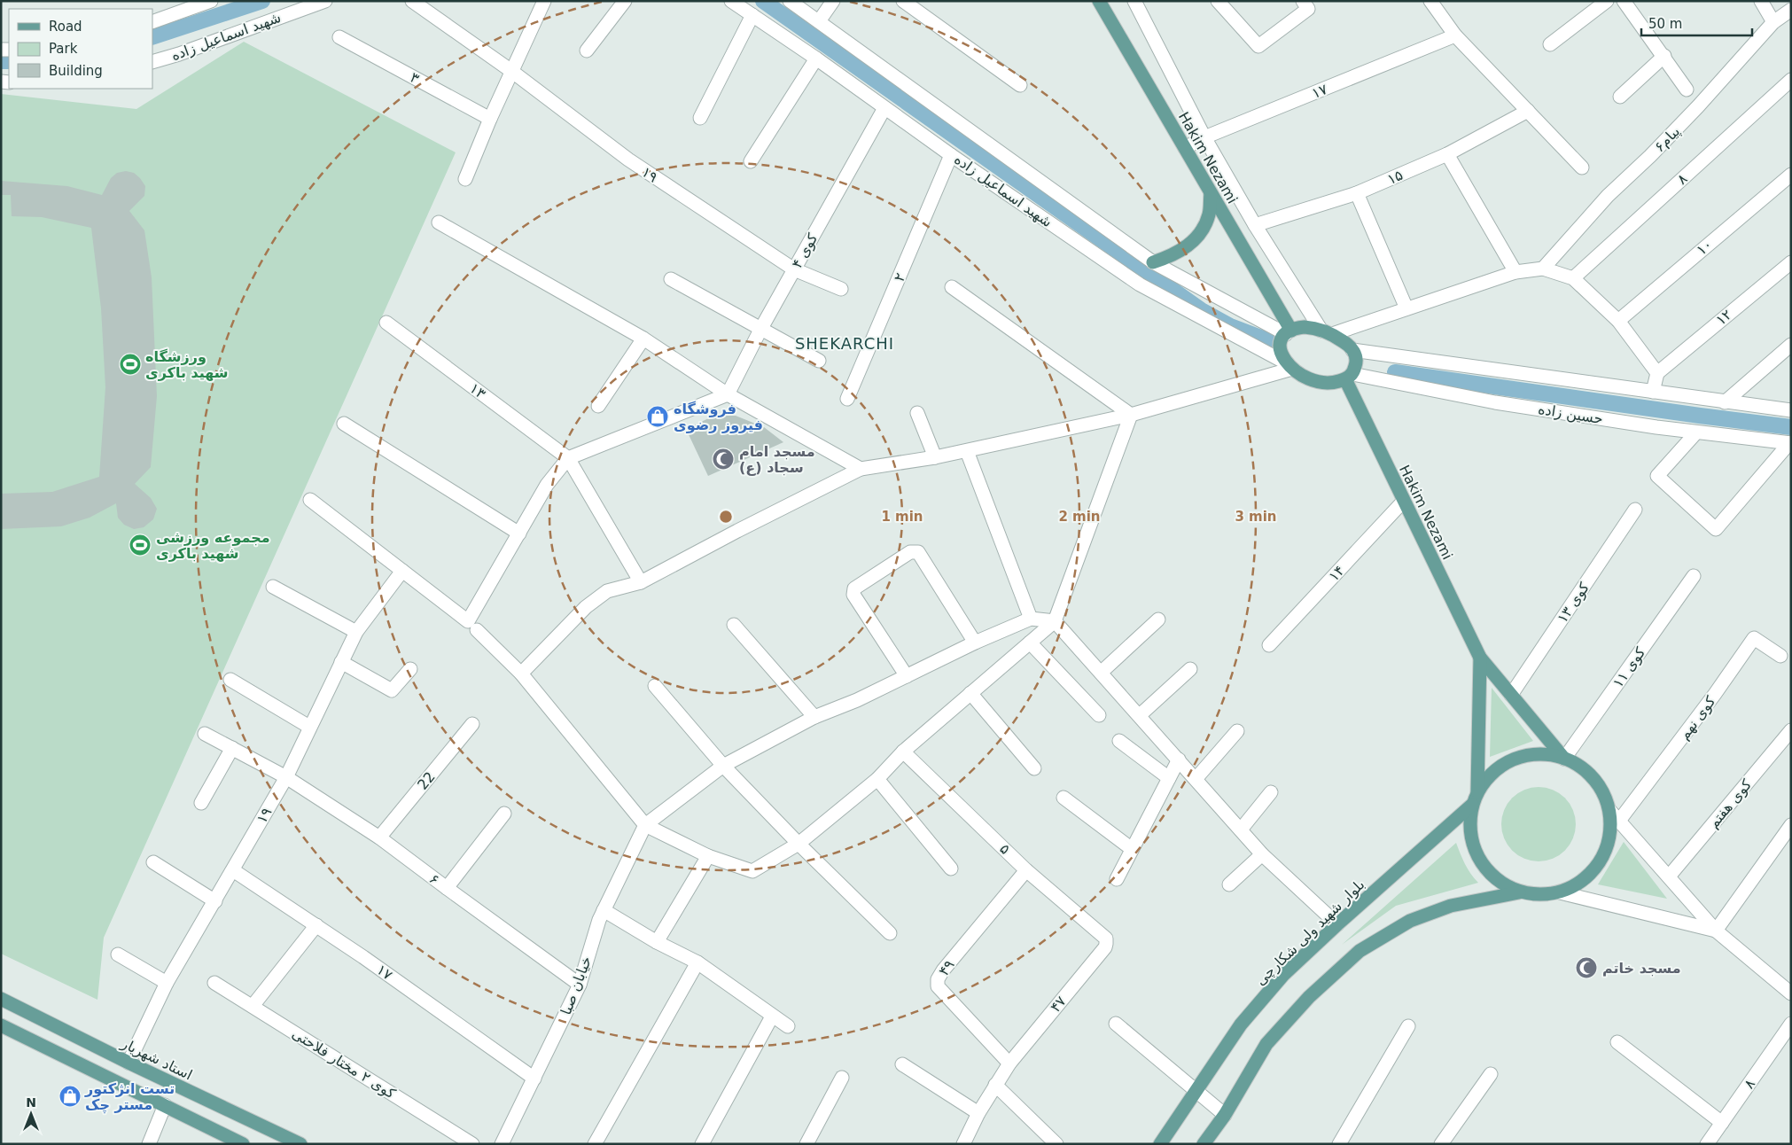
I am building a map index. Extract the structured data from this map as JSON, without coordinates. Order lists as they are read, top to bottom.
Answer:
{
  "streets": {
    "main road": ["Hakim Nezami", "بلوار شهید ولی شکارچی", "استاد شهریار"],
    "street": [
      "شهید اسماعیل زاده",
      "۳",
      "۱۷",
      "۶پیام",
      "۱۹",
      "۱۵",
      "۸",
      "۱۰",
      "کوی ۴",
      "۲",
      "۱۲",
      "۱۳",
      "حسین زاده",
      "۱۴",
      "کوی ۱۳",
      "کوی ۱۱",
      "کوی نهم",
      "22",
      "کوی هفتم",
      "۵",
      "۶",
      "۴۹",
      "خیابان صبا",
      "۴۷",
      "کوی ۲ مختار فلاحتی"
    ]
  },
  "crossings": [
    ["شهید اسماعیل زاده", "Hakim Nezami"],
    ["شهید اسماعیل زاده", "کوی ۴"],
    ["شهید اسماعیل زاده", "۲"],
    ["شهید اسماعیل زاده", "حسین زاده"],
    ["۱۷", "Hakim Nezami"],
    ["۱۷", "۱۹"],
    ["۱۷", "خیابان صبا"],
    ["Hakim Nezami", "حسین زاده"],
    ["Hakim Nezami", "۱۴"],
    ["Hakim Nezami", "کوی ۱۳"],
    ["Hakim Nezami", "کوی ۱۱"],
    ["Hakim Nezami", "بلوار شهید ولی شکارچی"],
    ["۱۹", "کوی ۴"],
    ["۱۹", "۶"],
    ["۱۹", "استاد شهریار"],
    ["کوی ۱۱", "بلوار شهید ولی شکارچی"],
    ["22", "۶"],
    ["۵", "۴۹"],
    ["۵", "۴۷"],
    ["۶", "خیابان صبا"],
    ["۴۹", "۴۷"]
  ],
  "districts": ["SHEKARCHI"],
  "places": {
    "sports": ["ورزشگاه شهید باکری", "مجموعه ورزشی شهید باکری"],
    "shop": ["فروشگاه فیروز رضوی", "تست انژکتور مستر چک"],
    "mosque": ["مسجد امام سجاد (ع)", "مسجد خاتم"]
  },
  "legend": ["Road", "Park", "Building"],
  "scale_bar": "50 m",
  "north": "top",
  "rings": ["1 min", "2 min", "3 min"]
}
